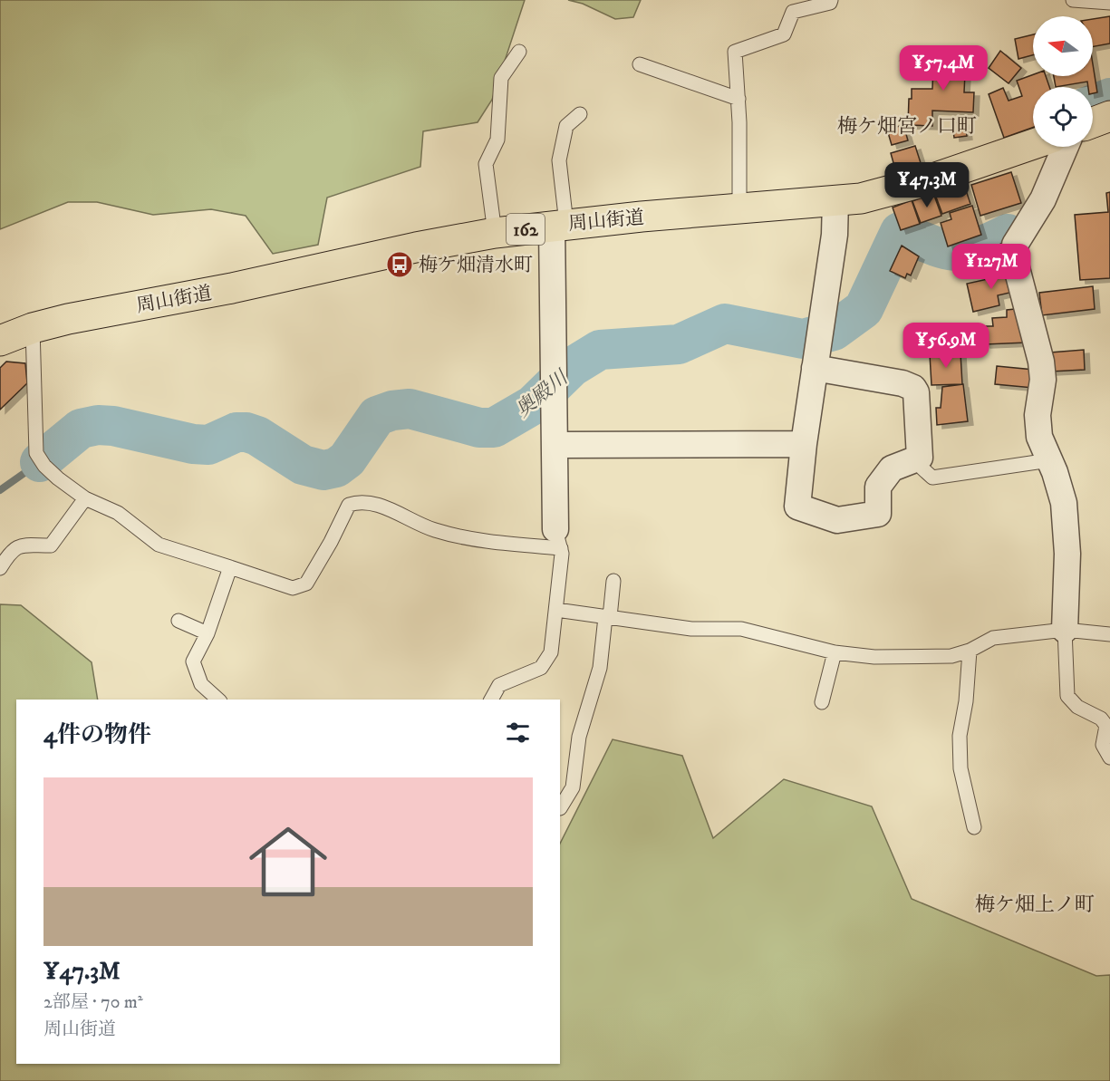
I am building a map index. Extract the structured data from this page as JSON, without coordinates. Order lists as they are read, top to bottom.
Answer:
{
  "streets": {
    "highway": ["周山街道", "162"]
  },
  "districts": ["梅ケ畑宮ノ口町", "梅ケ畑上ノ町"],
  "water": ["奥殿川"],
  "places": {
    "bus stop": ["梅ケ畑清水町"]
  },
  "north": "left",
  "page": {
    "price": [
      "¥57.4M",
      "¥47.3M",
      "¥127M",
      "¥56.9M"
    ],
    "heading": "4件の物件",
    "list": [
      {
        "name": "¥47.3M",
        "note": "2部屋 · 70 m² · 周山街道"
      }
    ]
  }
}
